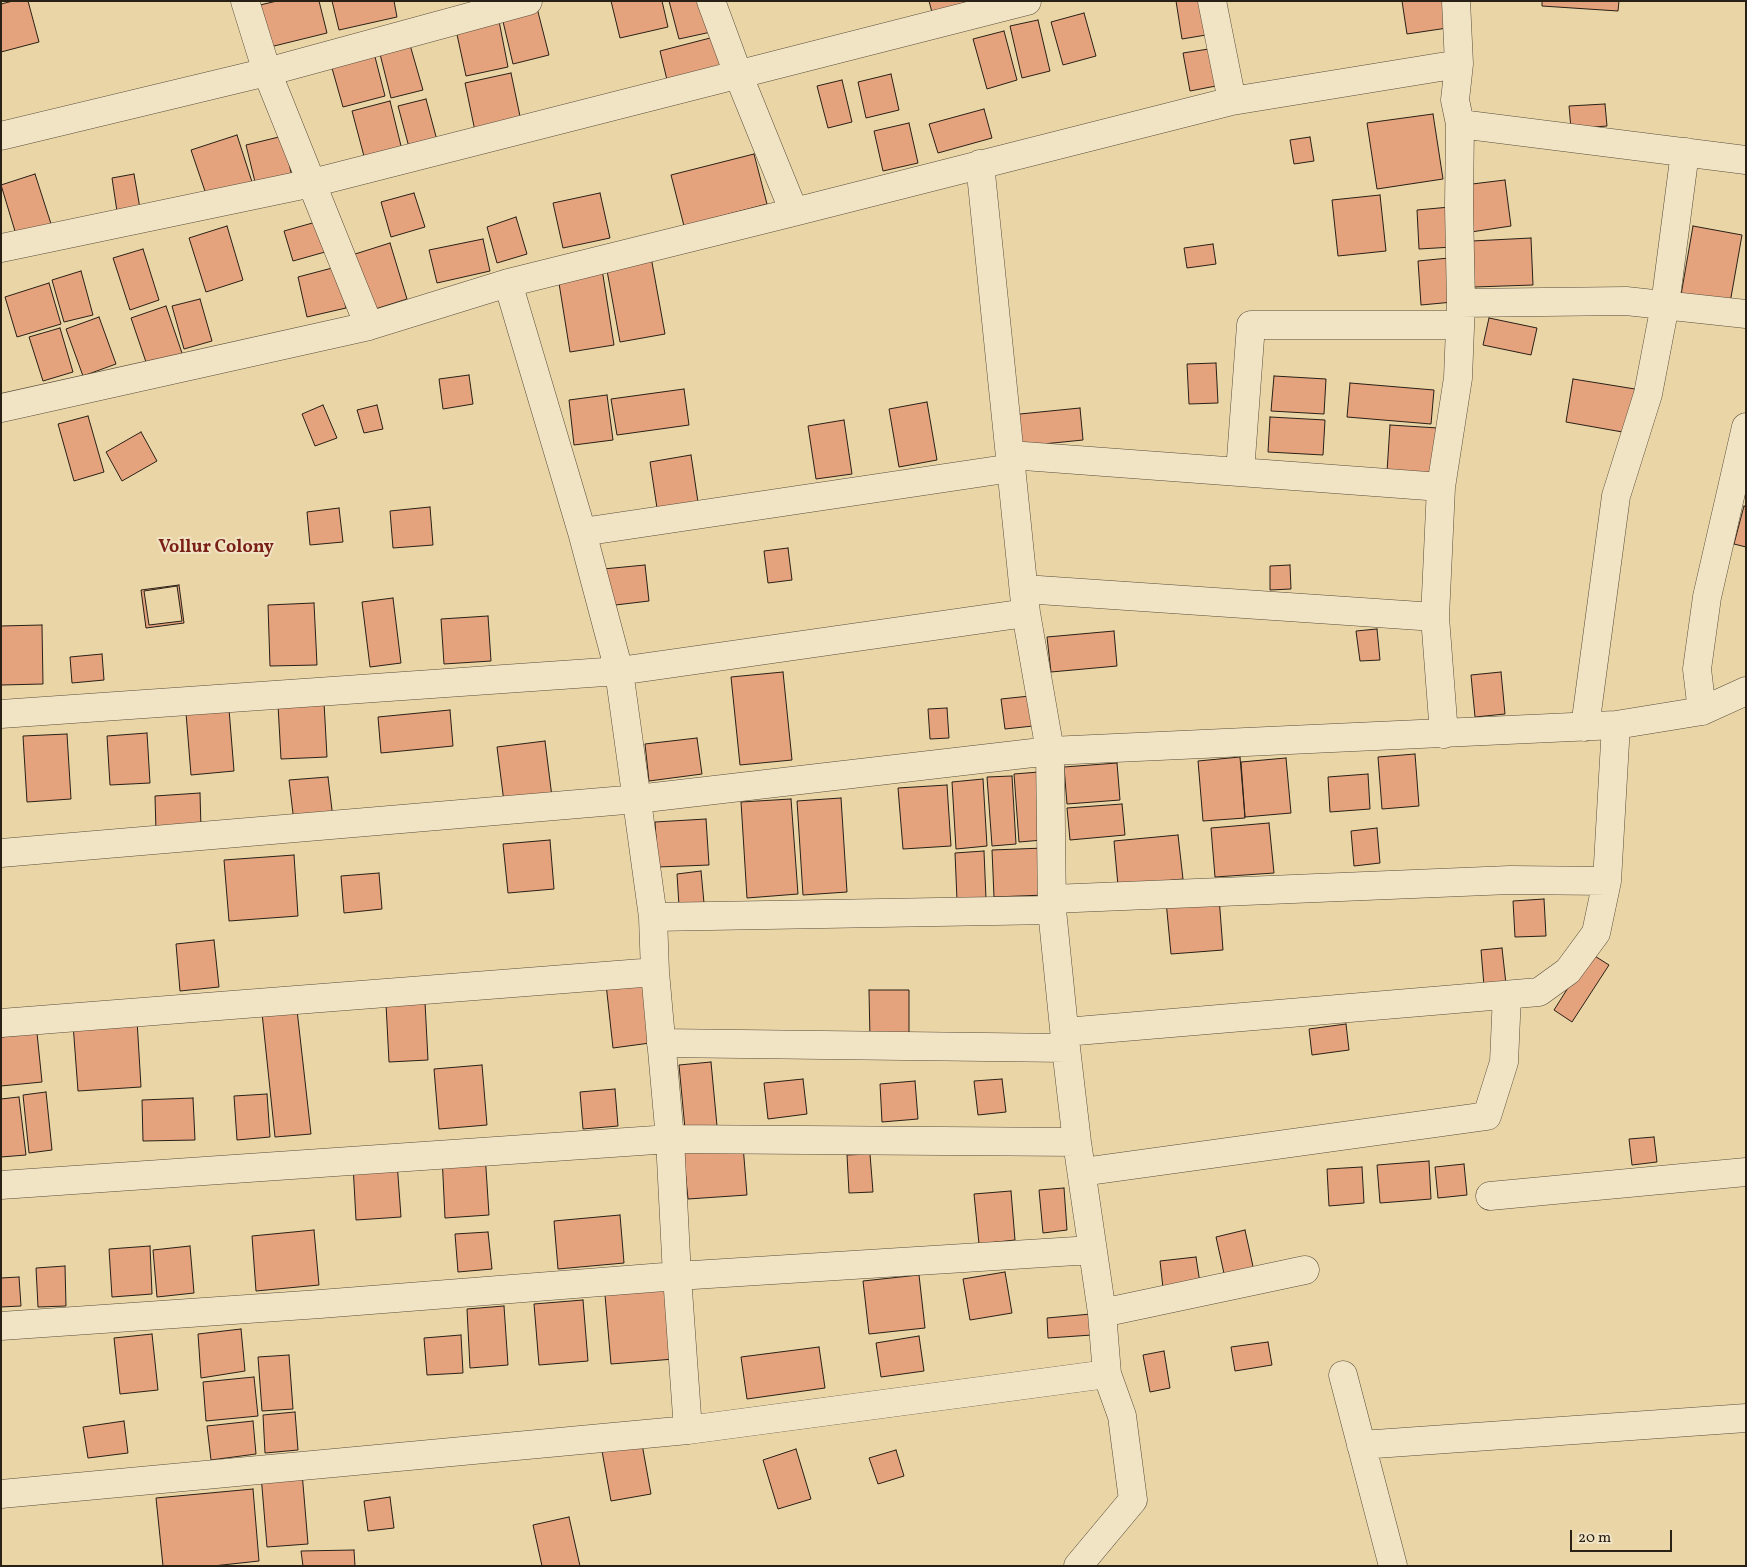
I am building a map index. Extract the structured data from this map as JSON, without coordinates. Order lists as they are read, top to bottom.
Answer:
{
  "districts": ["Vollur Colony"],
  "scale_bar": "20 m"
}
